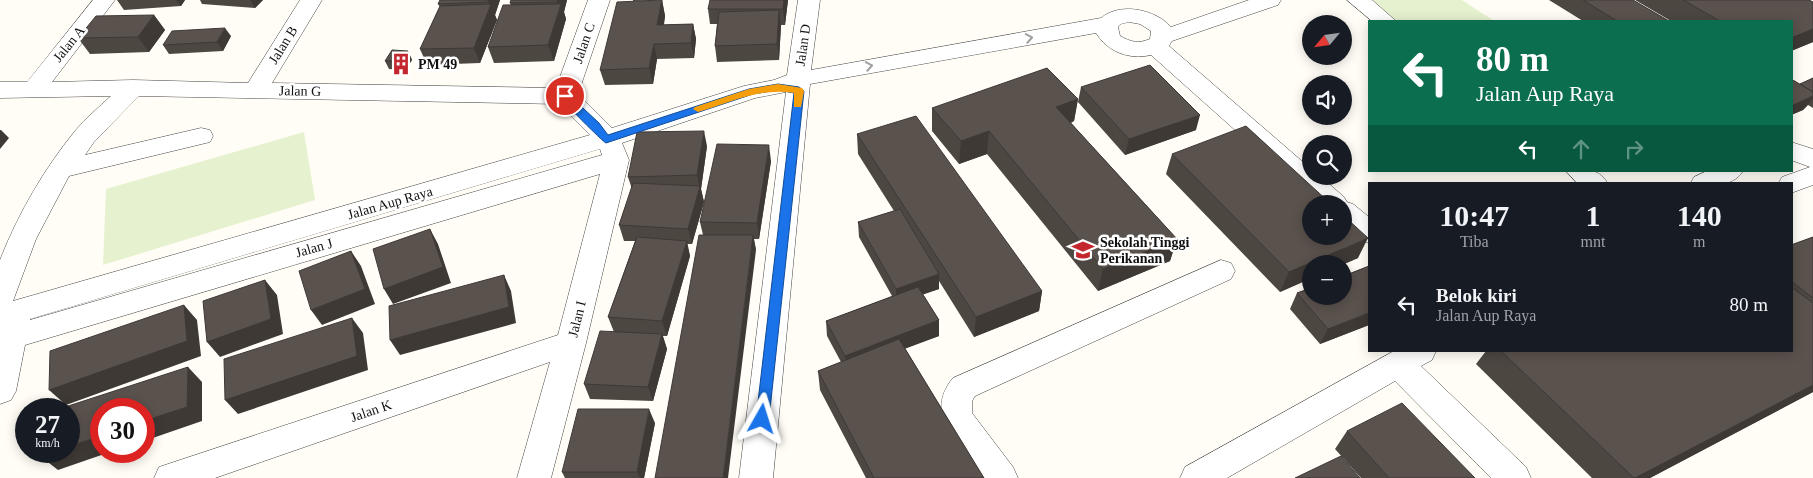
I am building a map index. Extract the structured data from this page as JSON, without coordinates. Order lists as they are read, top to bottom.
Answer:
{
  "streets": {
    "street": [
      "Jalan C",
      "Jalan A",
      "Jalan B",
      "Jalan D",
      "Jalan G",
      "Jalan J",
      "Jalan I",
      "Jalan K"
    ]
  },
  "crossings": [
    ["Jalan C", "Jalan G"],
    ["Jalan A", "Jalan G"],
    ["Jalan B", "Jalan G"],
    ["Jalan J", "Jalan I"],
    ["Jalan I", "Jalan K"]
  ],
  "places": {
    "building": ["PM 49"],
    "school or university": ["Sekolah Tinggi Perikanan"]
  },
  "north": "bottom left",
  "page": {
    "map_buttons": ["+", "−"],
    "turn": ["80 m", "Jalan Aup Raya"],
    "eta": [
      "10:47",
      "Tiba",
      "1",
      "mnt",
      "140",
      "m"
    ],
    "list": [
      {
        "name": "Belok kiri",
        "note": "Jalan Aup Raya",
        "value": "80 m"
      }
    ],
    "speed": "27 km/h",
    "limit": "30"
  }
}
